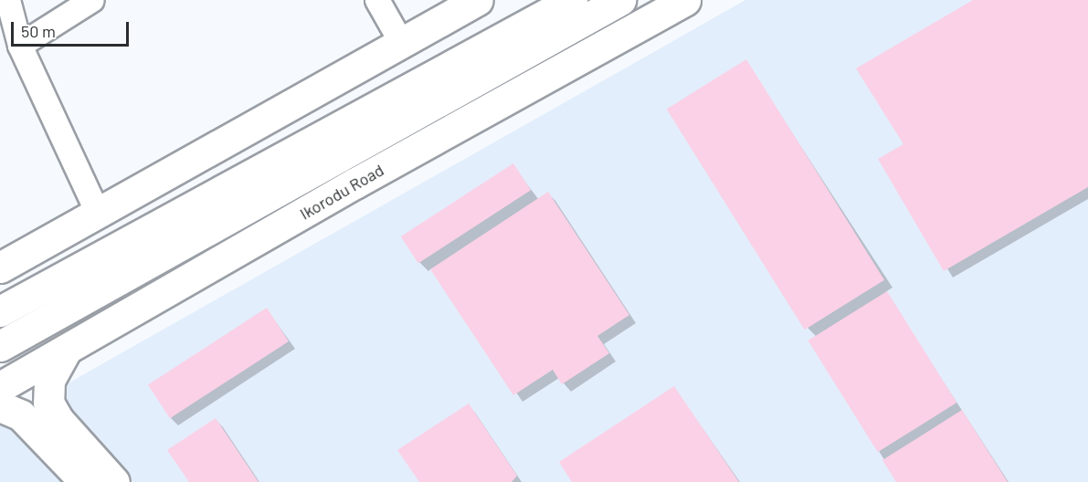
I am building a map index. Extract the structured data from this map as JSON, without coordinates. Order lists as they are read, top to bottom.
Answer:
{
  "streets": {
    "main road": ["Ikorodu Road"]
  },
  "scale_bar": "50 m"
}
